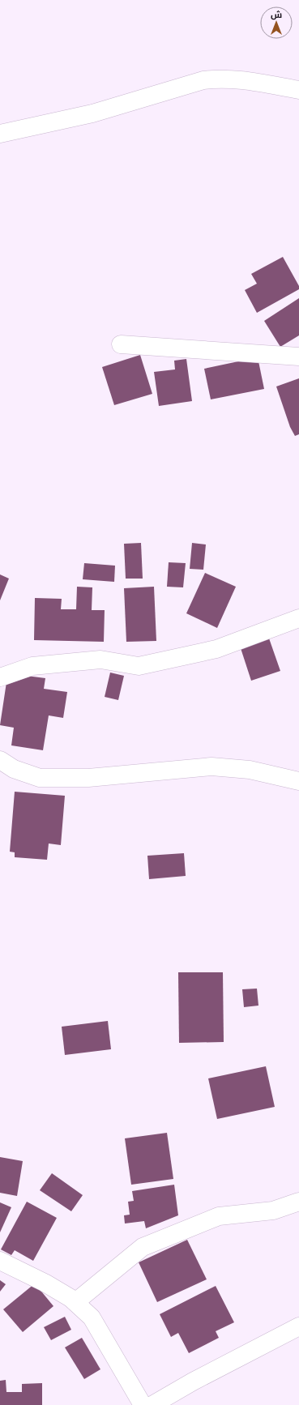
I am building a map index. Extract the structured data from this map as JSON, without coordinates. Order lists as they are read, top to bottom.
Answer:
{
  "north": "top"
}
